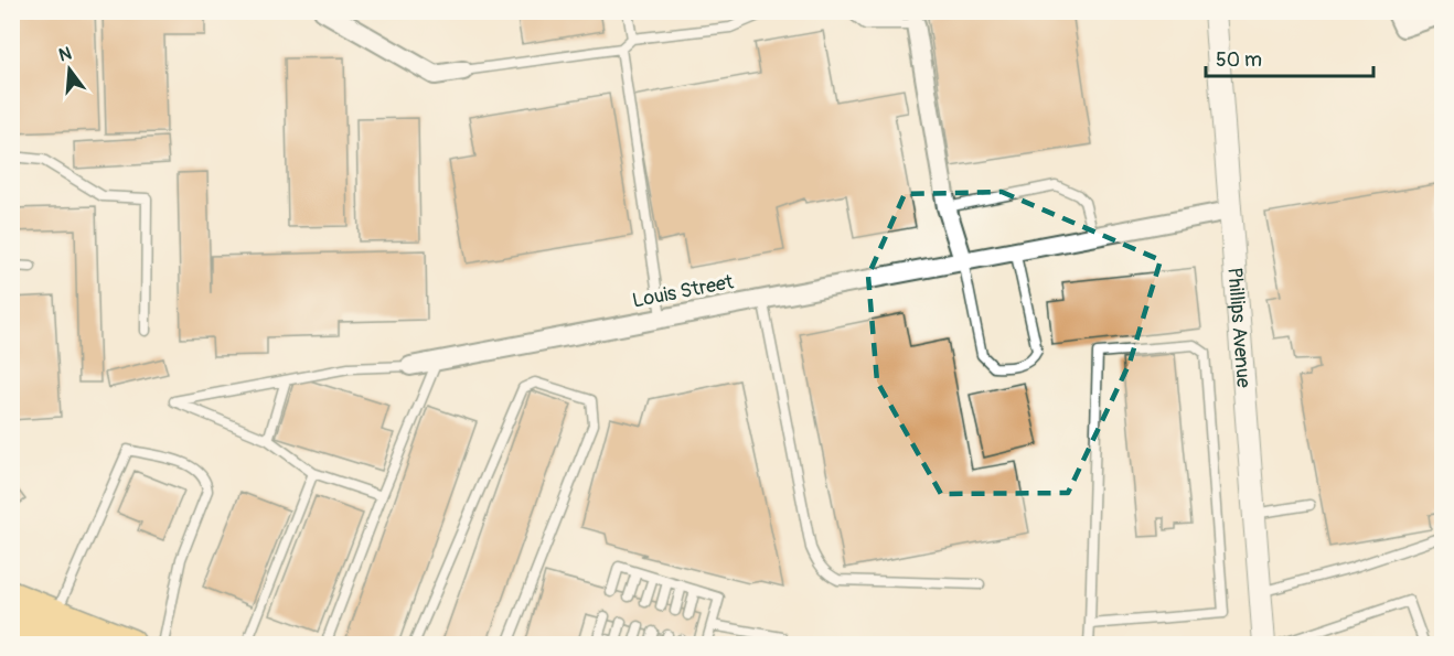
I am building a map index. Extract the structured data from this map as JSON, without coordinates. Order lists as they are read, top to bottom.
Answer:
{
  "streets": {
    "street": ["Louis Street", "Phillips Avenue"]
  },
  "crossings": [
    ["Louis Street", "Phillips Avenue"]
  ],
  "scale_bar": "50 m",
  "north": "top"
}
